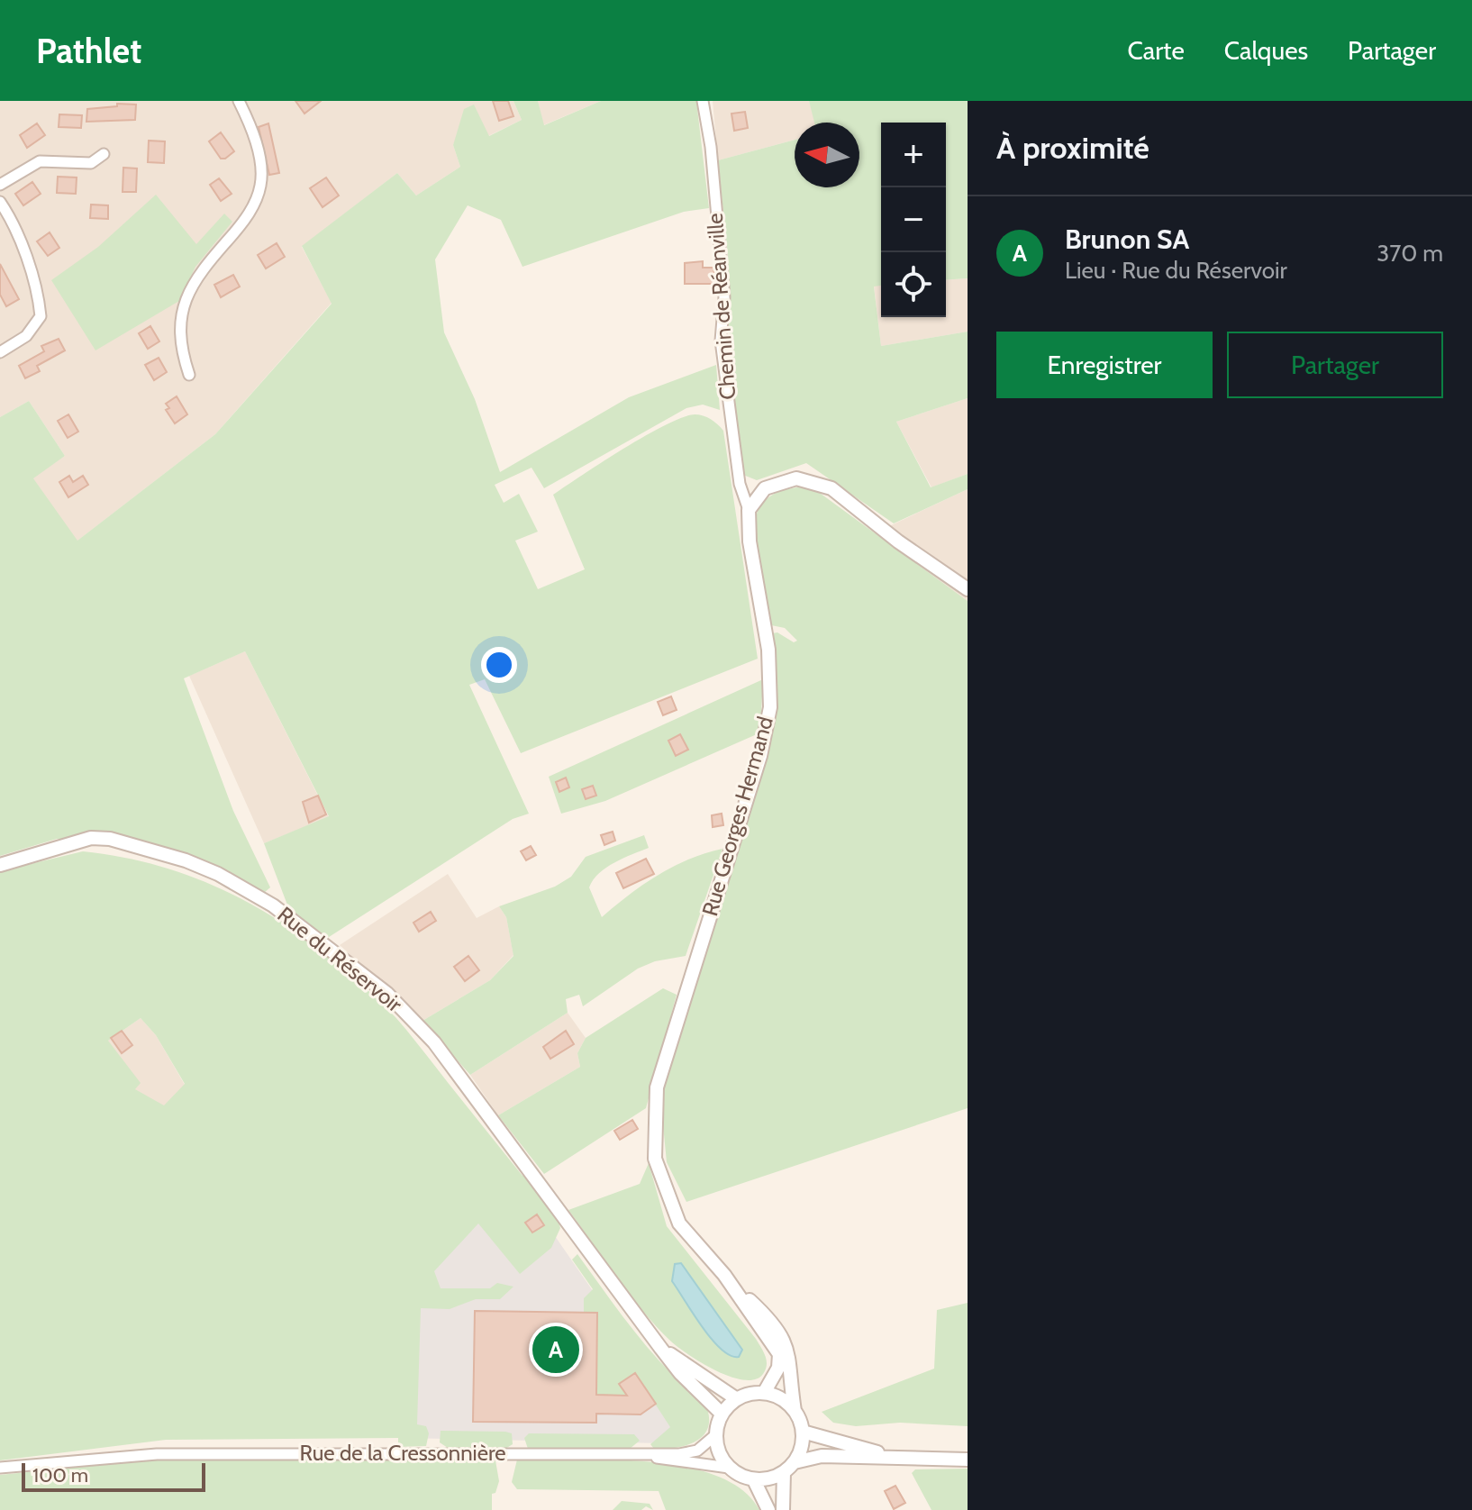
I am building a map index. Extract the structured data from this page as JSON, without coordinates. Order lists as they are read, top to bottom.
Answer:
{
  "streets": {
    "street": [
      "Chemin de Réanville",
      "Rue Georges Hermand",
      "Rue du Réservoir",
      "Rue de la Cressonnière"
    ]
  },
  "crossings": [
    ["Chemin de Réanville", "Rue Georges Hermand"],
    ["Rue Georges Hermand", "Rue du Réservoir"],
    ["Rue Georges Hermand", "Rue de la Cressonnière"],
    ["Rue du Réservoir", "Rue de la Cressonnière"]
  ],
  "scale_bar": "100 m",
  "north": "left",
  "page": {
    "header": "Pathlet",
    "nav": ["Carte", "Calques", "Partager"],
    "heading": "À proximité",
    "map_buttons": ["+", "−"],
    "list": [
      {
        "mark": "A",
        "name": "Brunon SA",
        "note": "Lieu · Rue du Réservoir",
        "value": "370 m"
      }
    ],
    "buttons": ["Enregistrer", "Partager"],
    "pins": "A",
    "scale": "100 m"
  }
}
